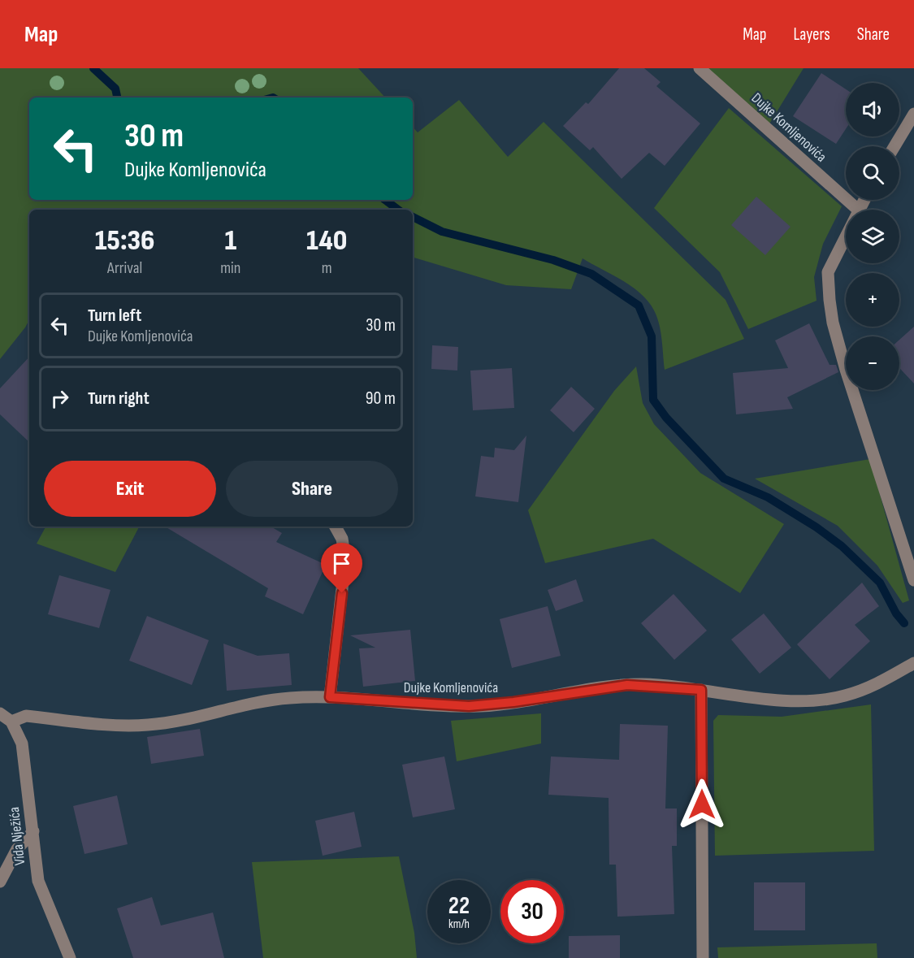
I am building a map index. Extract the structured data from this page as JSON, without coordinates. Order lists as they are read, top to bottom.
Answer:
{
  "streets": {
    "street": ["Dujke Komljenovića", "Vida Nježića"]
  },
  "crossings": [
    ["Dujke Komljenovića", "Vida Nježića"]
  ],
  "page": {
    "header": "Map",
    "nav": ["Map", "Layers", "Share"],
    "map_buttons": ["+", "−"],
    "turn": ["30 m", "Dujke Komljenovića"],
    "eta": [
      "15:36",
      "Arrival",
      "1",
      "min",
      "140",
      "m"
    ],
    "list": [
      {
        "name": "Turn left",
        "note": "Dujke Komljenovića",
        "value": "30 m"
      },
      {
        "name": "Turn right",
        "value": "90 m"
      }
    ],
    "buttons": ["Exit", "Share"],
    "speed": "22 km/h",
    "limit": "30"
  }
}
